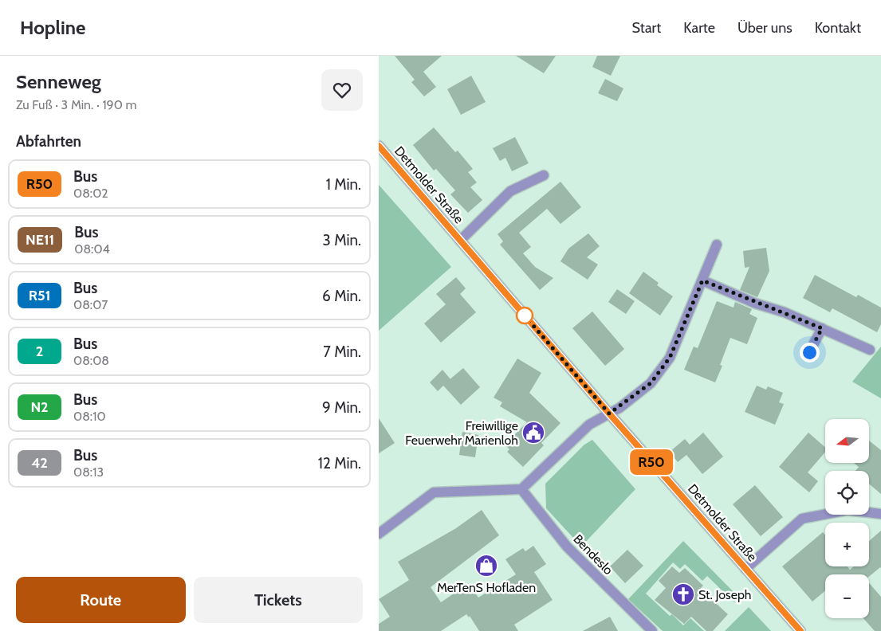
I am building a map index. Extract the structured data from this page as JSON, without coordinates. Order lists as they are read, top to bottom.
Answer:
{
  "streets": {
    "street": ["Detmolder Straße", "Bendeslo"]
  },
  "places": {
    "public building": ["Freiwillige Feuerwehr Marienloh"],
    "shop": ["MerTenS Hofladen"],
    "church": ["St. Joseph"]
  },
  "lines": ["bus line R50"],
  "north": "left",
  "page": {
    "header": "Hopline",
    "nav": [
      "Start",
      "Karte",
      "Über uns",
      "Kontakt"
    ],
    "heading": [
      ["Senneweg", "Zu Fuß · 3 Min. · 190 m"],
      "Abfahrten"
    ],
    "on_map": "R50",
    "list": [
      {
        "mark": "R50",
        "name": "Bus",
        "note": "08:02",
        "value": "1 Min."
      },
      {
        "mark": "NE11",
        "name": "Bus",
        "note": "08:04",
        "value": "3 Min."
      },
      {
        "mark": "R51",
        "name": "Bus",
        "note": "08:07",
        "value": "6 Min."
      },
      {
        "mark": "2",
        "name": "Bus",
        "note": "08:08",
        "value": "7 Min."
      },
      {
        "mark": "N2",
        "name": "Bus",
        "note": "08:10",
        "value": "9 Min."
      },
      {
        "mark": "42",
        "name": "Bus",
        "note": "08:13",
        "value": "12 Min."
      }
    ],
    "map_buttons": ["+", "−"],
    "buttons": ["Route", "Tickets"]
  }
}
